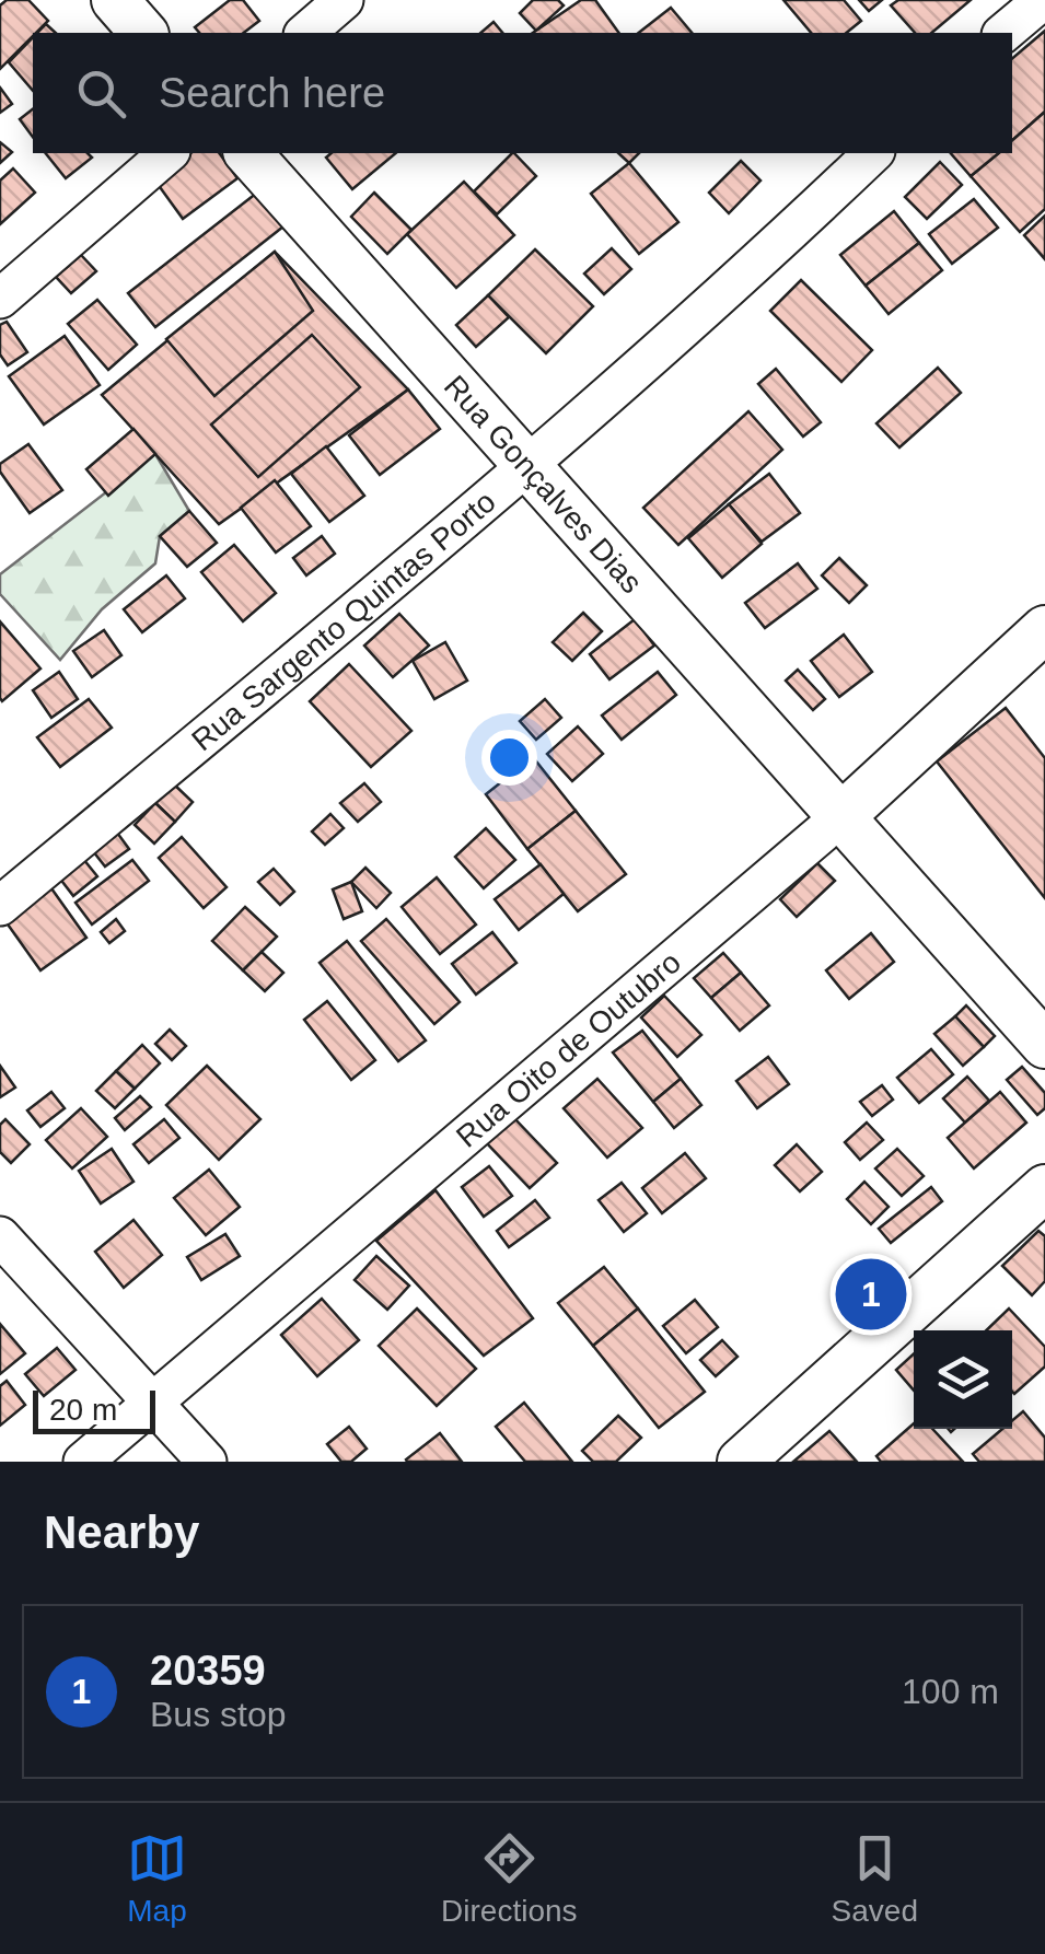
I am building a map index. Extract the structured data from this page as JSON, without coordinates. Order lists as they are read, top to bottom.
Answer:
{
  "streets": {
    "street": ["Rua Gonçalves Dias", "Rua Sargento Quintas Porto", "Rua Oito de Outubro"]
  },
  "crossings": [
    ["Rua Gonçalves Dias", "Rua Sargento Quintas Porto"],
    ["Rua Gonçalves Dias", "Rua Oito de Outubro"]
  ],
  "scale_bar": "20 m",
  "page": {
    "search": "Search here",
    "pins": "1",
    "scale": "20 m",
    "heading": "Nearby",
    "list": [
      {
        "mark": "1",
        "name": "20359",
        "note": "Bus stop",
        "value": "100 m"
      }
    ],
    "nav": ["Map", "Directions", "Saved"]
  }
}
